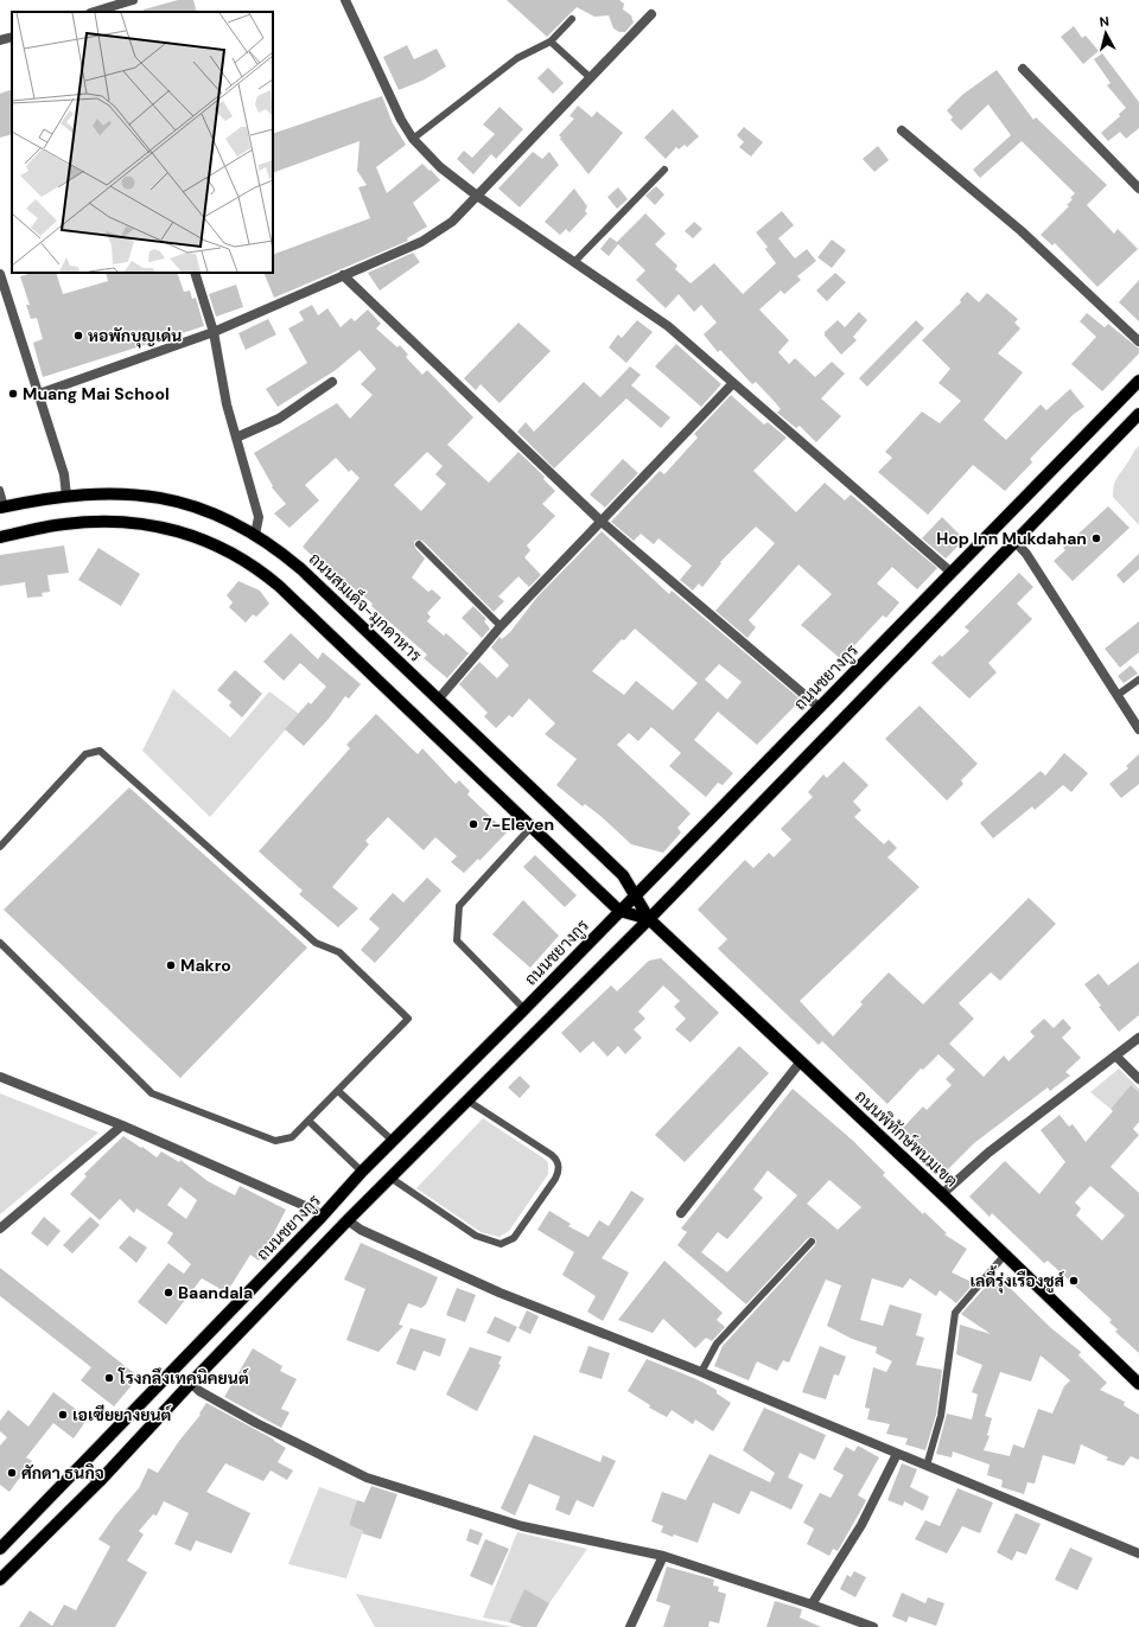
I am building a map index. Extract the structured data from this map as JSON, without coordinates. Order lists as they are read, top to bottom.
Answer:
{
  "streets": {
    "main road": ["ถนนสมเด็จ-มุกดาหาร", "ถนนชยางกูร", "ถนนพิทักษ์พนมเขต"]
  },
  "crossings": [
    ["ถนนสมเด็จ-มุกดาหาร", "ถนนชยางกูร"],
    ["ถนนสมเด็จ-มุกดาหาร", "ถนนพิทักษ์พนมเขต"]
  ],
  "places": [
    "หอพักบุญเด่น",
    "Muang Mai School",
    "Hop Inn Mukdahan",
    "7-Eleven",
    "Makro",
    "เลดี้รุ่งเรืองชูส์",
    "Baandala",
    "โรงกลึงเทคนิคยนต์",
    "เอเซียยางยนต์",
    "ศักดา ธนกิจ"
  ],
  "north": "top"
}
